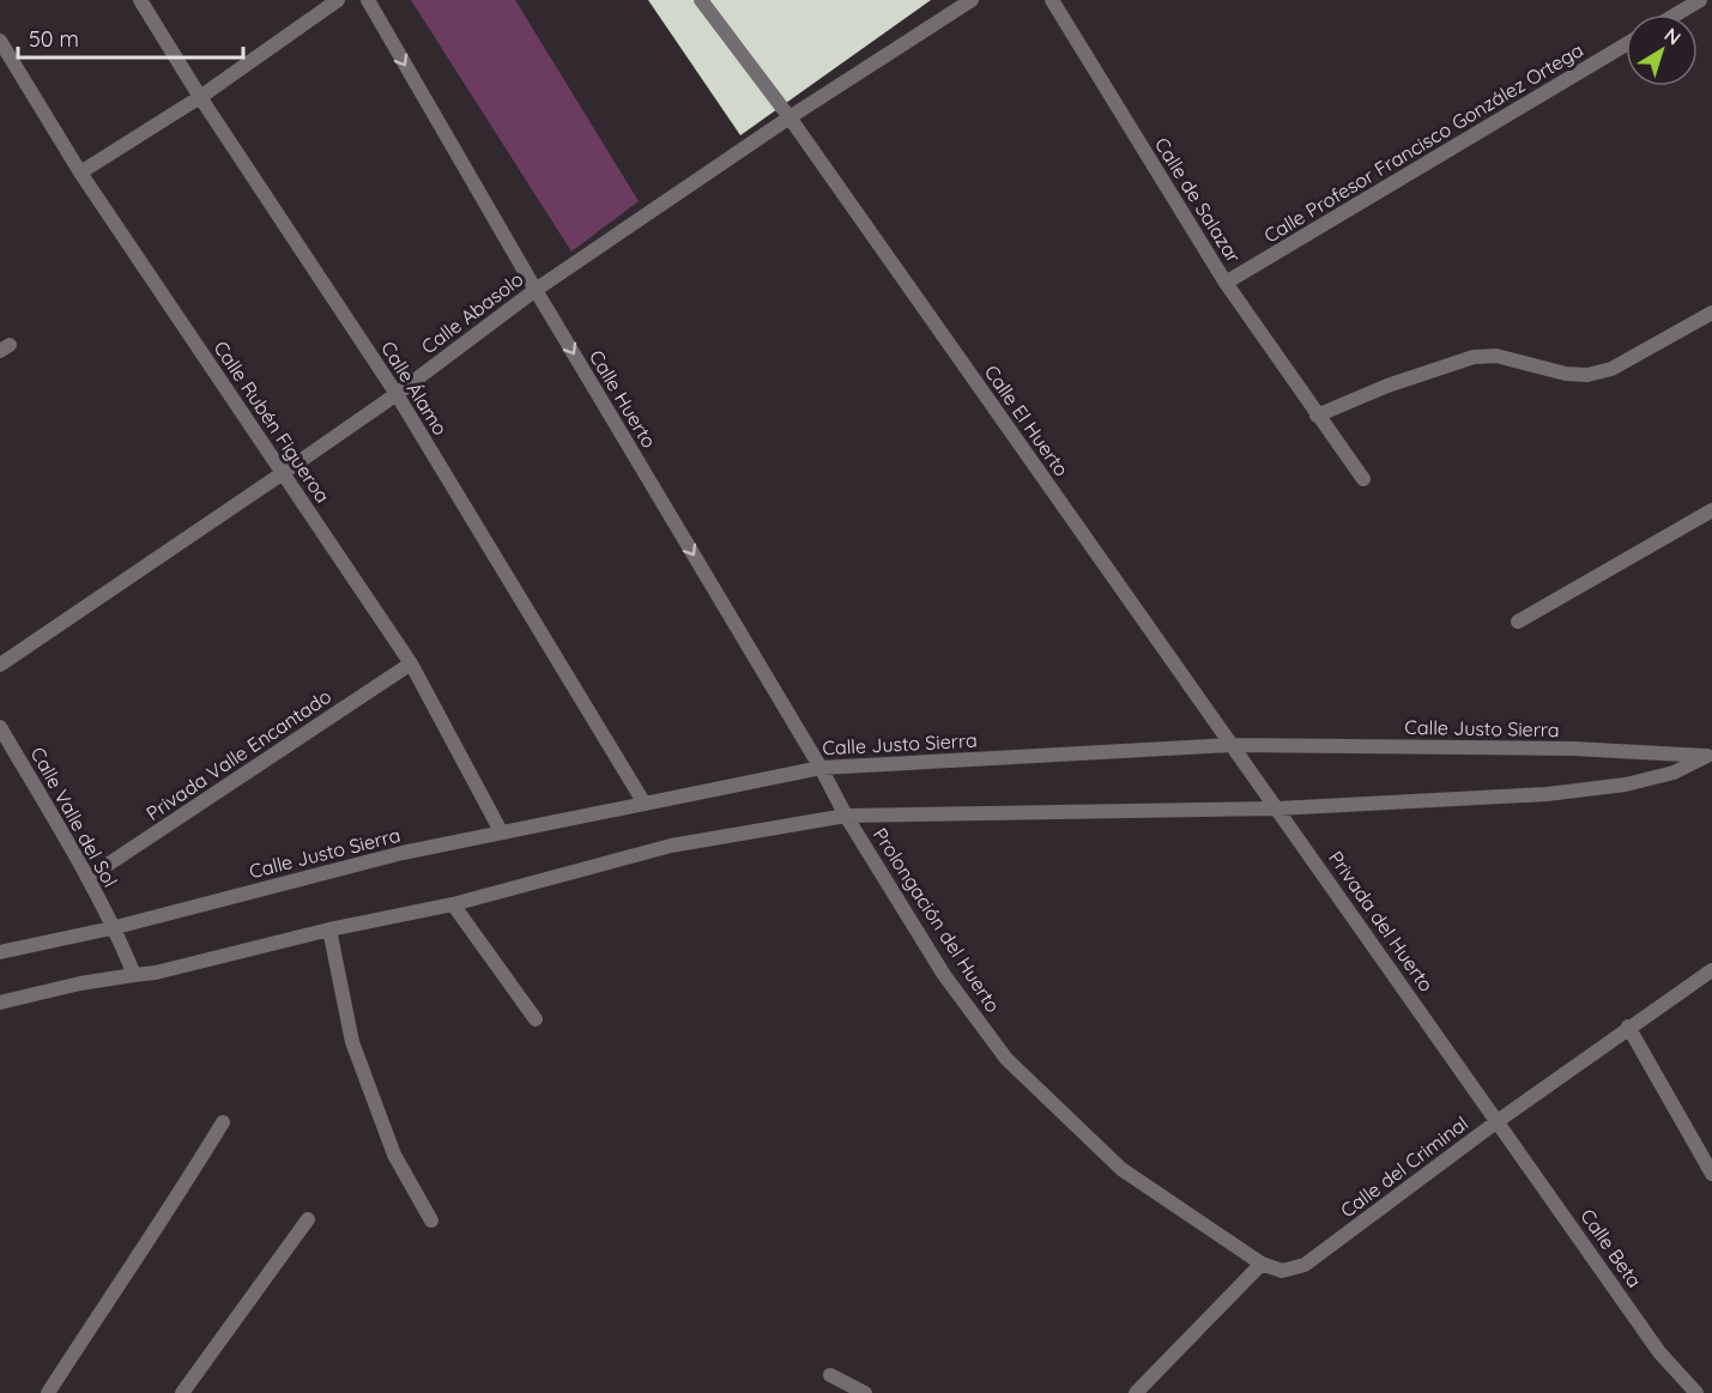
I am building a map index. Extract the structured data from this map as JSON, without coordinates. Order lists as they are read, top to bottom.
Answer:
{
  "streets": {
    "street": [
      "Calle Profesor Francisco González Ortega",
      "Calle de Salazar",
      "Calle Abasolo",
      "Calle Álamo",
      "Calle Huerto",
      "Calle El Huerto",
      "Calle Rubén Figueroa",
      "Calle Justo Sierra",
      "Privada Valle Encantado",
      "Calle Valle del Sol",
      "Prolongación del Huerto",
      "Privada del Huerto",
      "Calle del Criminal",
      "Calle Beta"
    ]
  },
  "crossings": [
    ["Calle Profesor Francisco González Ortega", "Calle de Salazar"],
    ["Calle Abasolo", "Calle Álamo"],
    ["Calle Abasolo", "Calle Huerto"],
    ["Calle Abasolo", "Calle El Huerto"],
    ["Calle Abasolo", "Calle Rubén Figueroa"],
    ["Calle Álamo", "Calle Justo Sierra"],
    ["Calle Huerto", "Calle Justo Sierra"],
    ["Calle Huerto", "Prolongación del Huerto"],
    ["Calle El Huerto", "Calle Justo Sierra"],
    ["Calle El Huerto", "Privada del Huerto"],
    ["Calle Rubén Figueroa", "Calle Justo Sierra"],
    ["Calle Rubén Figueroa", "Privada Valle Encantado"],
    ["Calle Justo Sierra", "Calle Valle del Sol"],
    ["Calle Justo Sierra", "Prolongación del Huerto"],
    ["Calle Justo Sierra", "Privada del Huerto"],
    ["Privada Valle Encantado", "Calle Valle del Sol"],
    ["Prolongación del Huerto", "Calle del Criminal"],
    ["Privada del Huerto", "Calle del Criminal"],
    ["Privada del Huerto", "Calle Beta"],
    ["Calle del Criminal", "Calle Beta"]
  ],
  "one_way": ["Calle Huerto"],
  "scale_bar": "50 m",
  "north": "top right"
}
